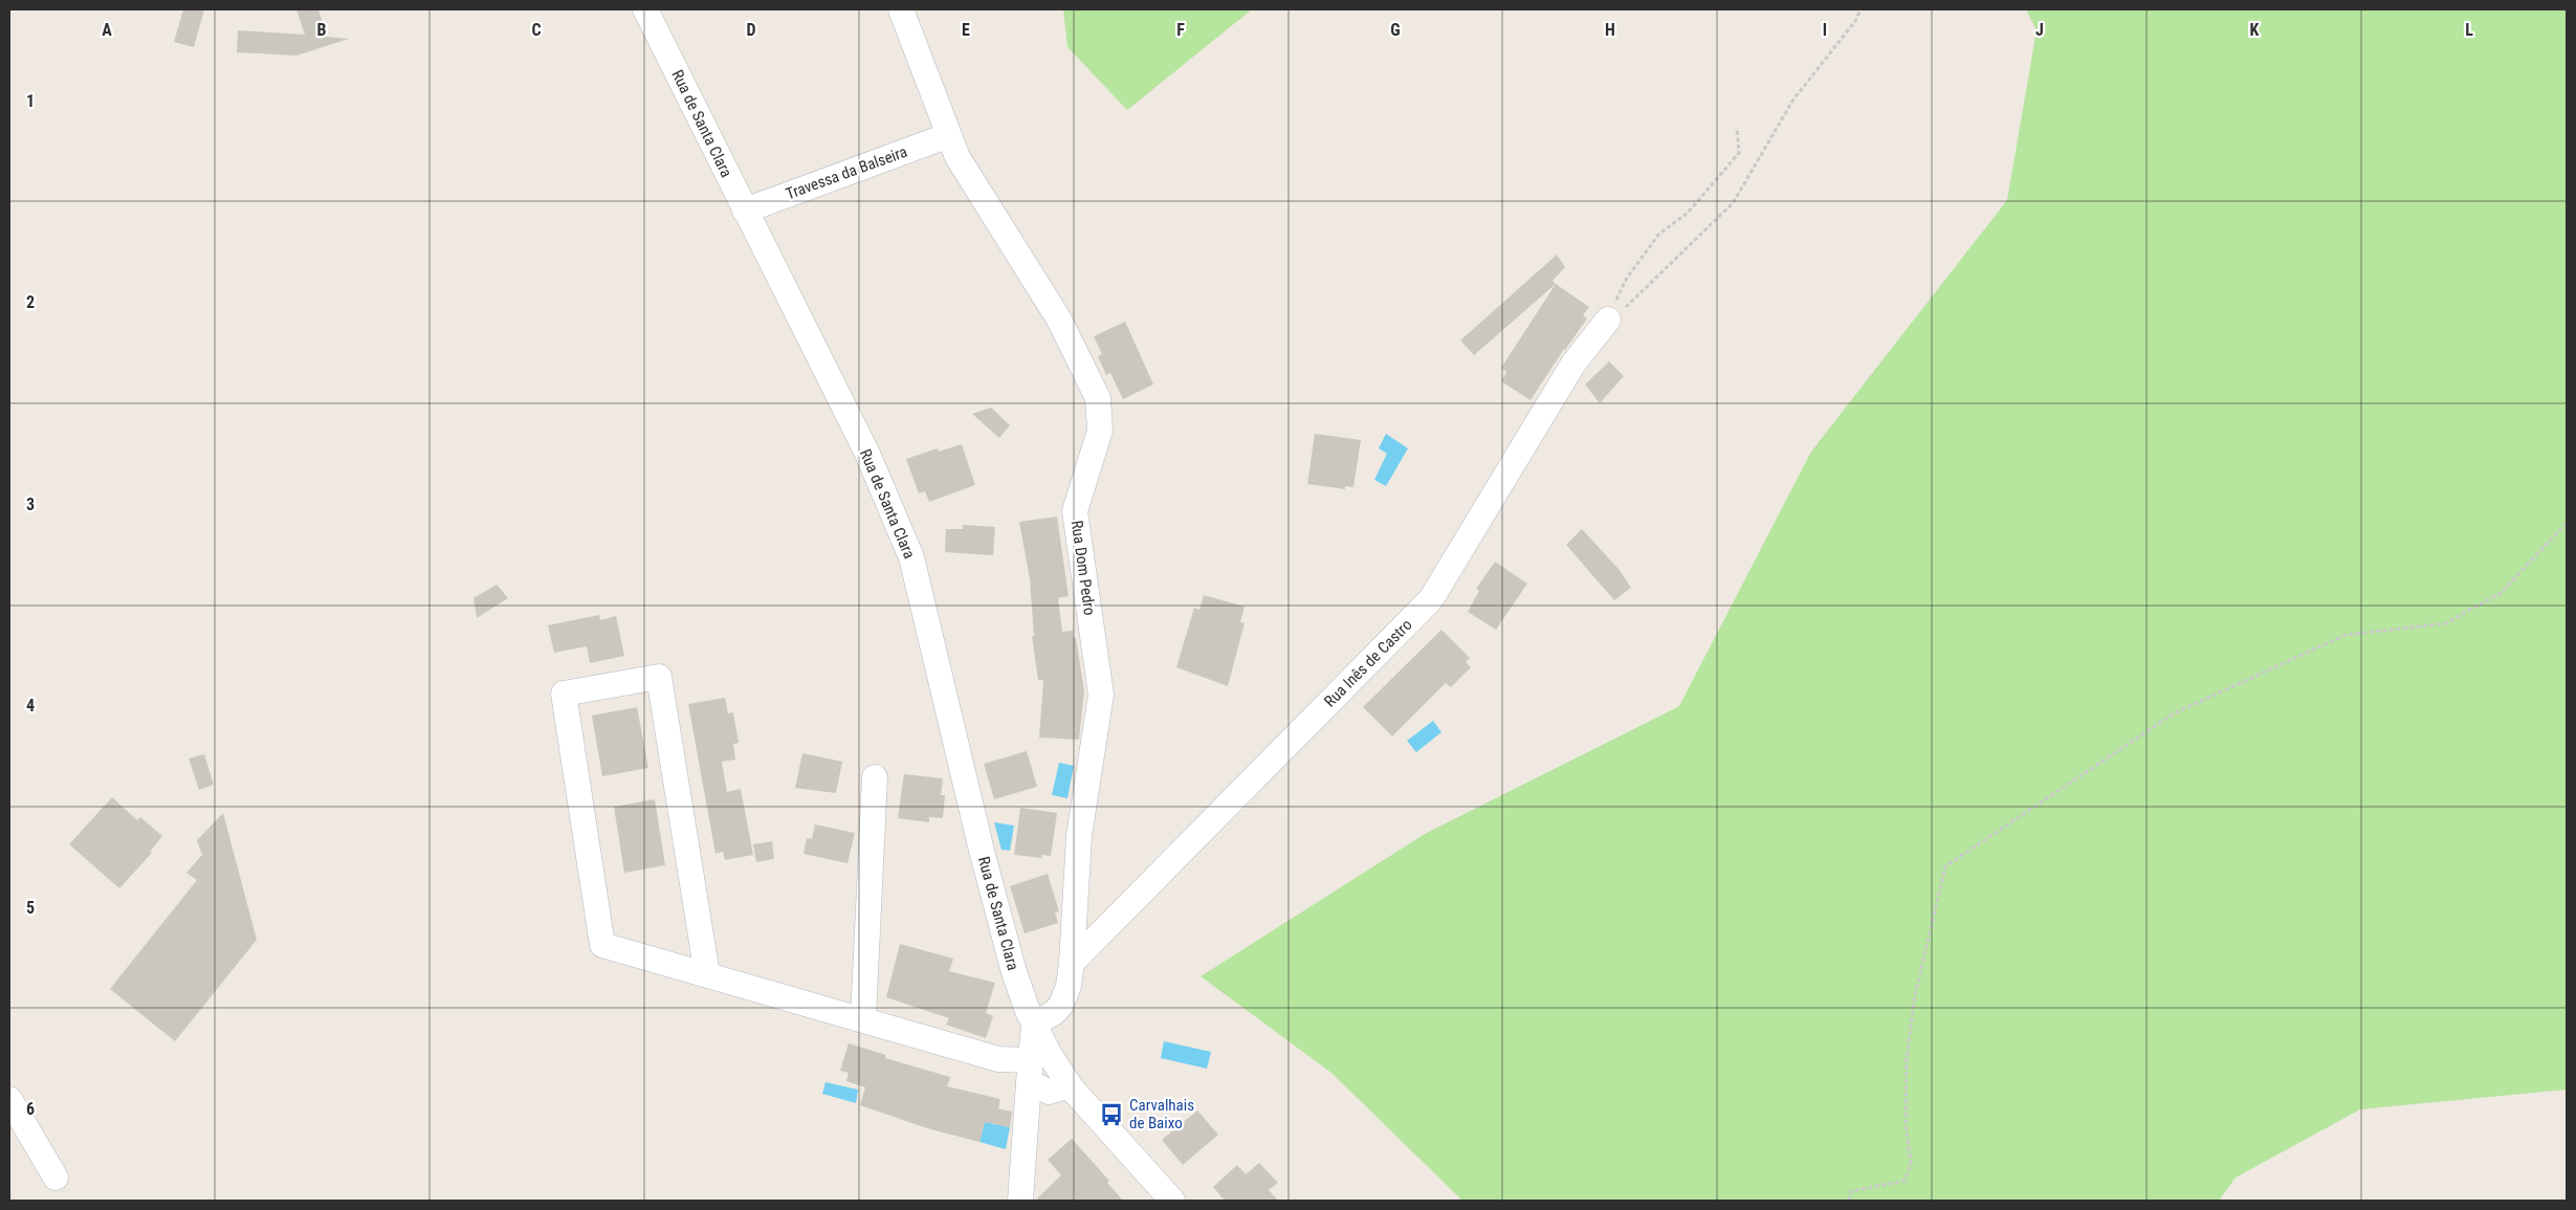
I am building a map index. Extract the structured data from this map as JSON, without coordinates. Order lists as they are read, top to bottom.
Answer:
{
  "streets": {
    "street": [
      "Rua de Santa Clara",
      "Travessa da Balseira",
      "Rua Dom Pedro",
      "Rua Inês de Castro"
    ]
  },
  "crossings": [
    ["Rua de Santa Clara", "Travessa da Balseira"],
    ["Rua de Santa Clara", "Rua Dom Pedro"],
    ["Travessa da Balseira", "Rua Dom Pedro"],
    ["Rua Dom Pedro", "Rua Inês de Castro"]
  ],
  "places": {
    "bus stop": ["Carvalhais de Baixo"]
  },
  "grid": {
    "columns": [
      "A",
      "B",
      "C",
      "D",
      "E",
      "F",
      "G",
      "H",
      "I",
      "J",
      "K",
      "L"
    ],
    "rows": [
      "1",
      "2",
      "3",
      "4",
      "5",
      "6"
    ]
  }
}
